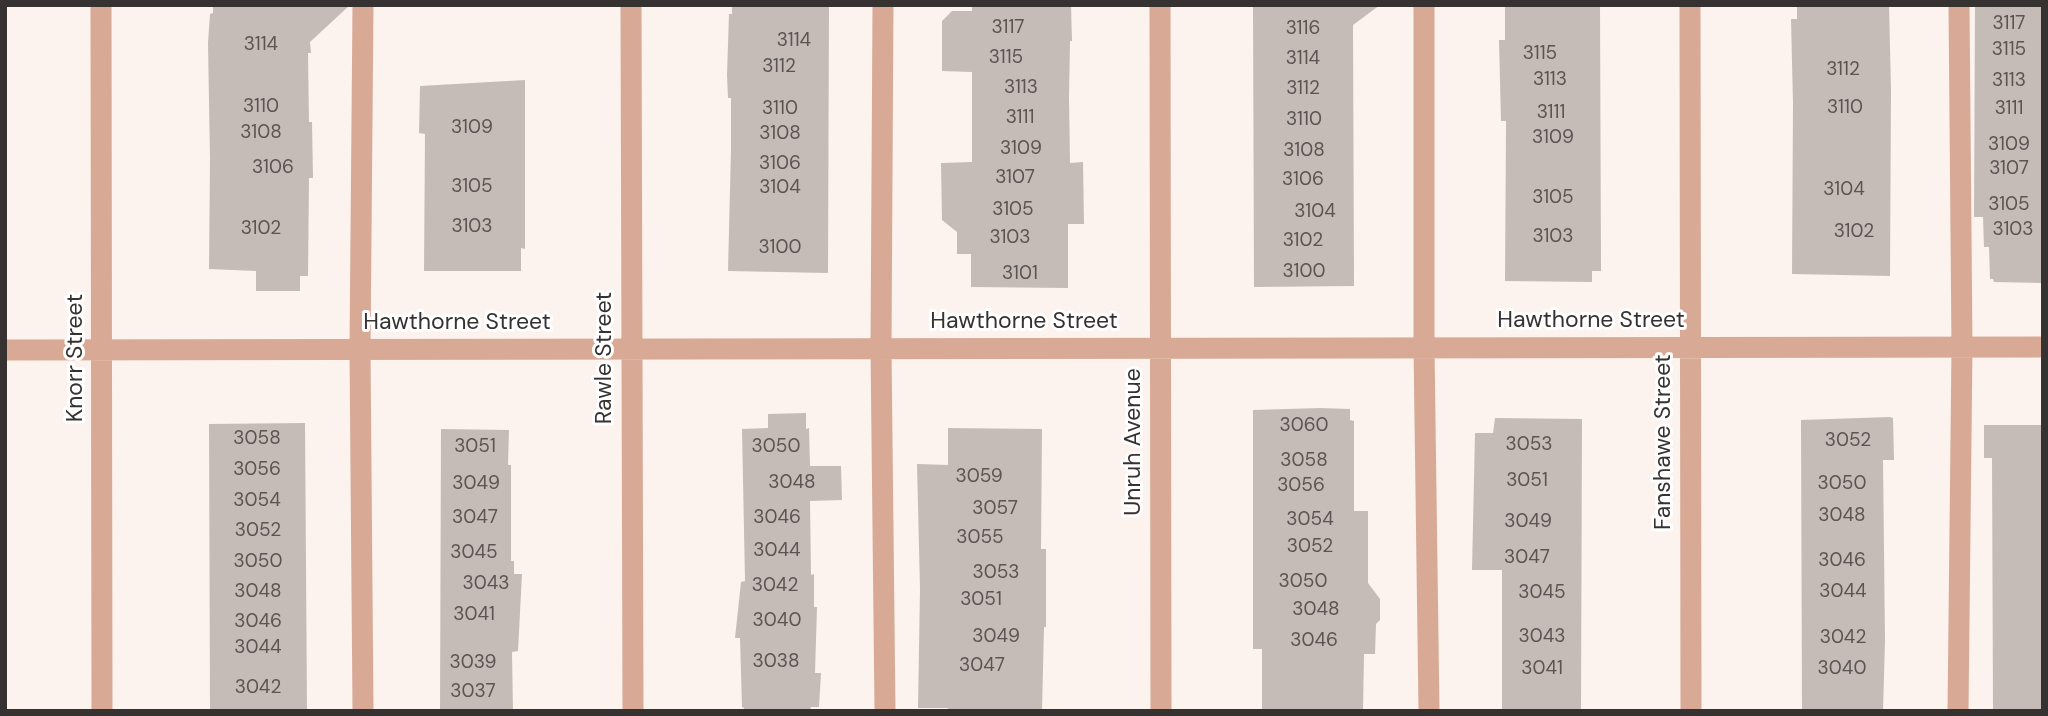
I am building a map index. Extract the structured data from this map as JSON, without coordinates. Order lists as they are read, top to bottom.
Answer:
{
  "streets": {
    "street": [
      "Hawthorne Street",
      "Knorr Street",
      "Rawle Street",
      "Unruh Avenue",
      "Fanshawe Street"
    ]
  },
  "crossings": [
    ["Hawthorne Street", "Knorr Street"],
    ["Hawthorne Street", "Rawle Street"],
    ["Hawthorne Street", "Unruh Avenue"],
    ["Hawthorne Street", "Fanshawe Street"]
  ],
  "house_numbers": [
    "3117",
    "3117",
    "3116",
    "3114",
    "3114",
    "3115",
    "3115",
    "3115",
    "3114",
    "3112",
    "3112",
    "3113",
    "3113",
    "3113",
    "3112",
    "3110",
    "3110",
    "3110",
    "3111",
    "3111",
    "3111",
    "3110",
    "3109",
    "3108",
    "3108",
    "3109",
    "3109",
    "3109",
    "3108",
    "3106",
    "3106",
    "3107",
    "3107",
    "3106",
    "3105",
    "3104",
    "3104",
    "3105",
    "3105",
    "3105",
    "3104",
    "3103",
    "3102",
    "3103",
    "3102",
    "3103",
    "3103",
    "3102",
    "3100",
    "3100",
    "3101",
    "3060",
    "3058",
    "3052",
    "3053",
    "3051",
    "3050",
    "3058",
    "3056",
    "3059",
    "3051",
    "3048",
    "3049",
    "3050",
    "3056",
    "3054",
    "3057",
    "3048",
    "3047",
    "3046",
    "3054",
    "3049",
    "3052",
    "3055",
    "3052",
    "3044",
    "3045",
    "3047",
    "3046",
    "3050",
    "3053",
    "3050",
    "3043",
    "3042",
    "3048",
    "3044",
    "3045",
    "3051",
    "3048",
    "3041",
    "3040",
    "3046",
    "3049",
    "3043",
    "3042",
    "3046",
    "3044",
    "3038",
    "3039",
    "3047",
    "3041",
    "3040",
    "3042",
    "3037"
  ]
}
